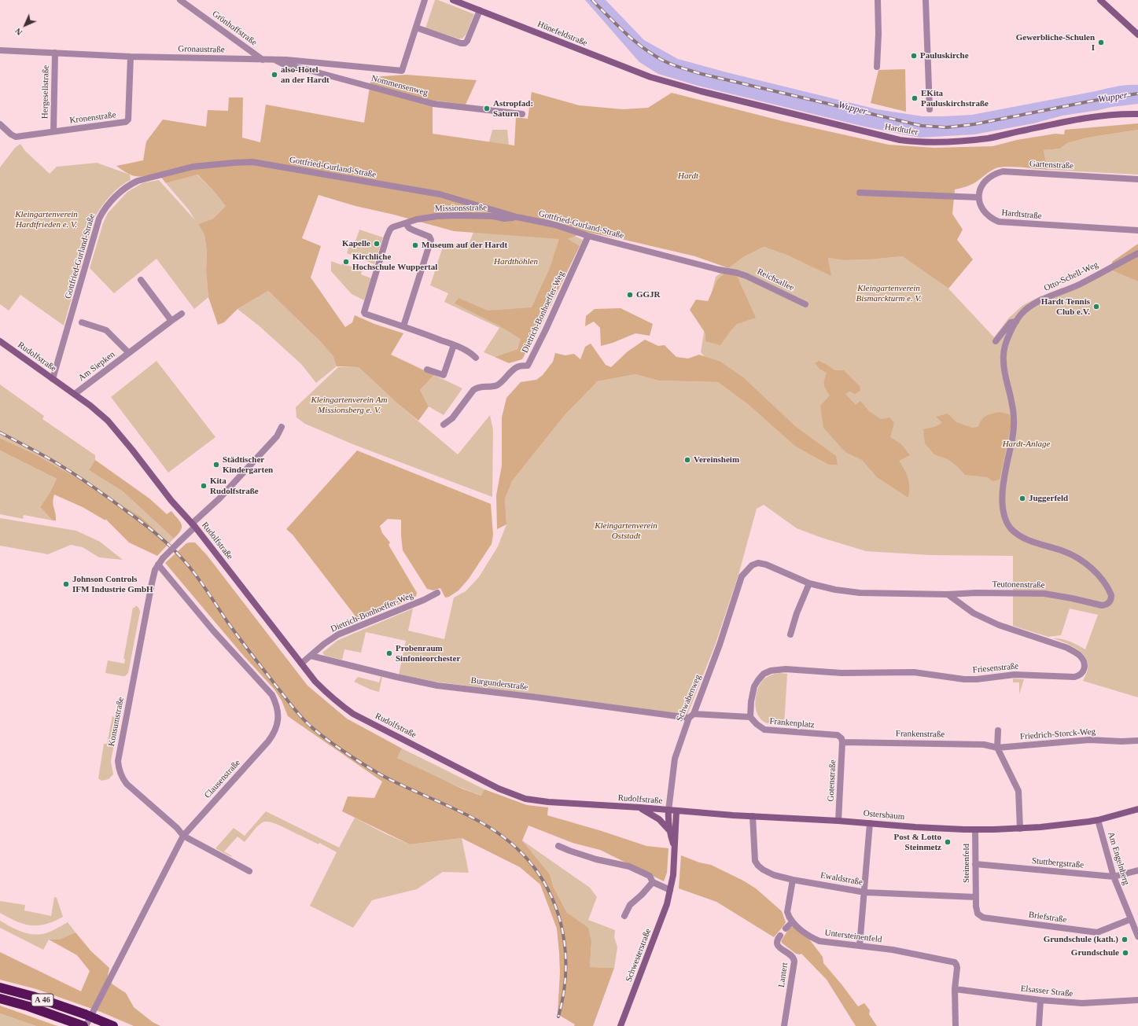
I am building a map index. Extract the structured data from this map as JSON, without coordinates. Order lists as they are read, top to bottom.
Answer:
{
  "streets": {
    "highway": ["A 46"],
    "street": [
      "Grönhoffstraße",
      "Hünefeldstraße",
      "Gronaustraße",
      "Nommensenweg",
      "Hergesellstraße",
      "Kronenstraße",
      "Hardtufer",
      "Gartenstraße",
      "Gottfried-Gurland-Straße",
      "Missionsstraße",
      "Hardtstraße",
      "Otto-Schell-Weg",
      "Reichsallee",
      "Dietrich-Bonhoeffer-Weg",
      "Rudolfstraße",
      "Am Siepken",
      "Teutonenstraße",
      "Friesenstraße",
      "Burgunderstraße",
      "Schwabenweg",
      "Konsumstraße",
      "Frankenplatz",
      "Frankenstraße",
      "Friedrich-Storck-Weg",
      "Clausenstraße",
      "Gotenstraße",
      "Ostersbaum",
      "Am Engelnberg",
      "Steinenfeld",
      "Stuttbergstraße",
      "Ewaldstraße",
      "Briefstraße",
      "Untersteinenfeld",
      "Schwesterstraße",
      "Lantert",
      "Elsasser Straße"
    ]
  },
  "crossings": [
    ["Grönhoffstraße", "Gronaustraße"],
    ["Hünefeldstraße", "Hardtufer"],
    ["Gronaustraße", "Nommensenweg"],
    ["Gronaustraße", "Hergesellstraße"],
    ["Gronaustraße", "Kronenstraße"],
    ["Hergesellstraße", "Kronenstraße"],
    ["Gartenstraße", "Hardtstraße"],
    ["Gottfried-Gurland-Straße", "Missionsstraße"],
    ["Gottfried-Gurland-Straße", "Reichsallee"],
    ["Gottfried-Gurland-Straße", "Dietrich-Bonhoeffer-Weg"],
    ["Gottfried-Gurland-Straße", "Rudolfstraße"],
    ["Otto-Schell-Weg", "Teutonenstraße"],
    ["Dietrich-Bonhoeffer-Weg", "Rudolfstraße"],
    ["Dietrich-Bonhoeffer-Weg", "Burgunderstraße"],
    ["Rudolfstraße", "Am Siepken"],
    ["Rudolfstraße", "Schwabenweg"],
    ["Rudolfstraße", "Konsumstraße"],
    ["Rudolfstraße", "Ostersbaum"],
    ["Rudolfstraße", "Schwesterstraße"],
    ["Teutonenstraße", "Friesenstraße"],
    ["Teutonenstraße", "Schwabenweg"],
    ["Friesenstraße", "Burgunderstraße"],
    ["Friesenstraße", "Frankenplatz"],
    ["Burgunderstraße", "Schwabenweg"],
    ["Burgunderstraße", "Frankenplatz"],
    ["Schwabenweg", "Ostersbaum"],
    ["Schwabenweg", "Schwesterstraße"],
    ["Konsumstraße", "Clausenstraße"],
    ["Frankenplatz", "Frankenstraße"],
    ["Frankenplatz", "Gotenstraße"],
    ["Frankenstraße", "Friedrich-Storck-Weg"],
    ["Frankenstraße", "Gotenstraße"],
    ["Clausenstraße", "A 46"],
    ["Gotenstraße", "Ostersbaum"],
    ["Ostersbaum", "Am Engelnberg"],
    ["Ostersbaum", "Steinenfeld"],
    ["Ostersbaum", "Ewaldstraße"],
    ["Ostersbaum", "Schwesterstraße"],
    ["Am Engelnberg", "Stuttbergstraße"],
    ["Am Engelnberg", "Briefstraße"],
    ["Steinenfeld", "Stuttbergstraße"],
    ["Steinenfeld", "Ewaldstraße"],
    ["Steinenfeld", "Briefstraße"],
    ["Ewaldstraße", "Briefstraße"],
    ["Untersteinenfeld", "Elsasser Straße"]
  ],
  "water": ["Wupper"],
  "parks": [
    "Hardt",
    "Kleingartenverein Hardtfrieden e. V.",
    "Hardthöhlen",
    "Kleingartenverein Bismarckturm e. V.",
    "Kleingartenverein Am Missionsberg e. V.",
    "Hardt-Anlage",
    "Kleingartenverein Oststadt"
  ],
  "places": [
    "Gewerbliche-Schulen I",
    "Pauluskirche",
    "also-Hotel an der Hardt",
    "EKita Pauluskirchstraße",
    "Astropfad: Saturn",
    "Kapelle",
    "Museum auf der Hardt",
    "Kirchliche Hochschule Wuppertal",
    "GGJR",
    "Hardt Tennis Club e.V.",
    "Vereinsheim",
    "Städtischer Kindergarten",
    "Kita Rudolfstraße",
    "Juggerfeld",
    "Johnson Controls IFM Industrie GmbH",
    "Probenraum Sinfonieorchester",
    "Post & Lotto Steinmetz",
    "Grundschule (kath.)",
    "Grundschule"
  ],
  "north": "bottom left"
}
